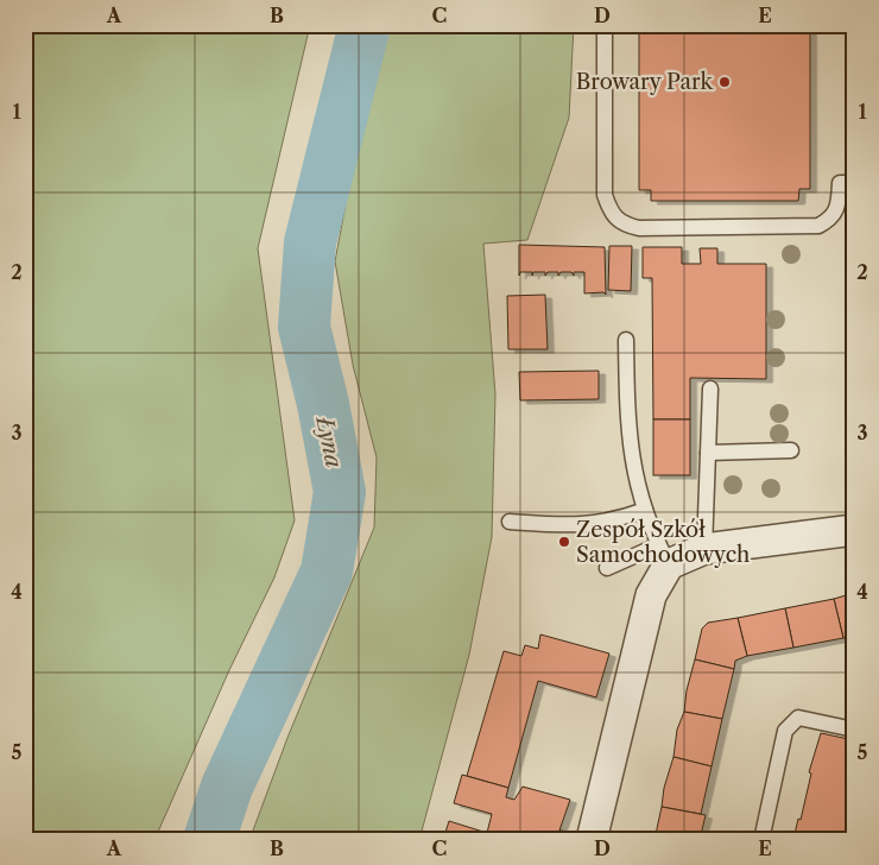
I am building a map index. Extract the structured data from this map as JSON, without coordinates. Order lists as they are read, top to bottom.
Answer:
{
  "water": ["Łyna"],
  "places": ["Browary Park", "Zespół Szkół Samochodowych"],
  "grid": {
    "columns": [
      "A",
      "B",
      "C",
      "D",
      "E"
    ],
    "rows": [
      "1",
      "2",
      "3",
      "4",
      "5"
    ]
  }
}
